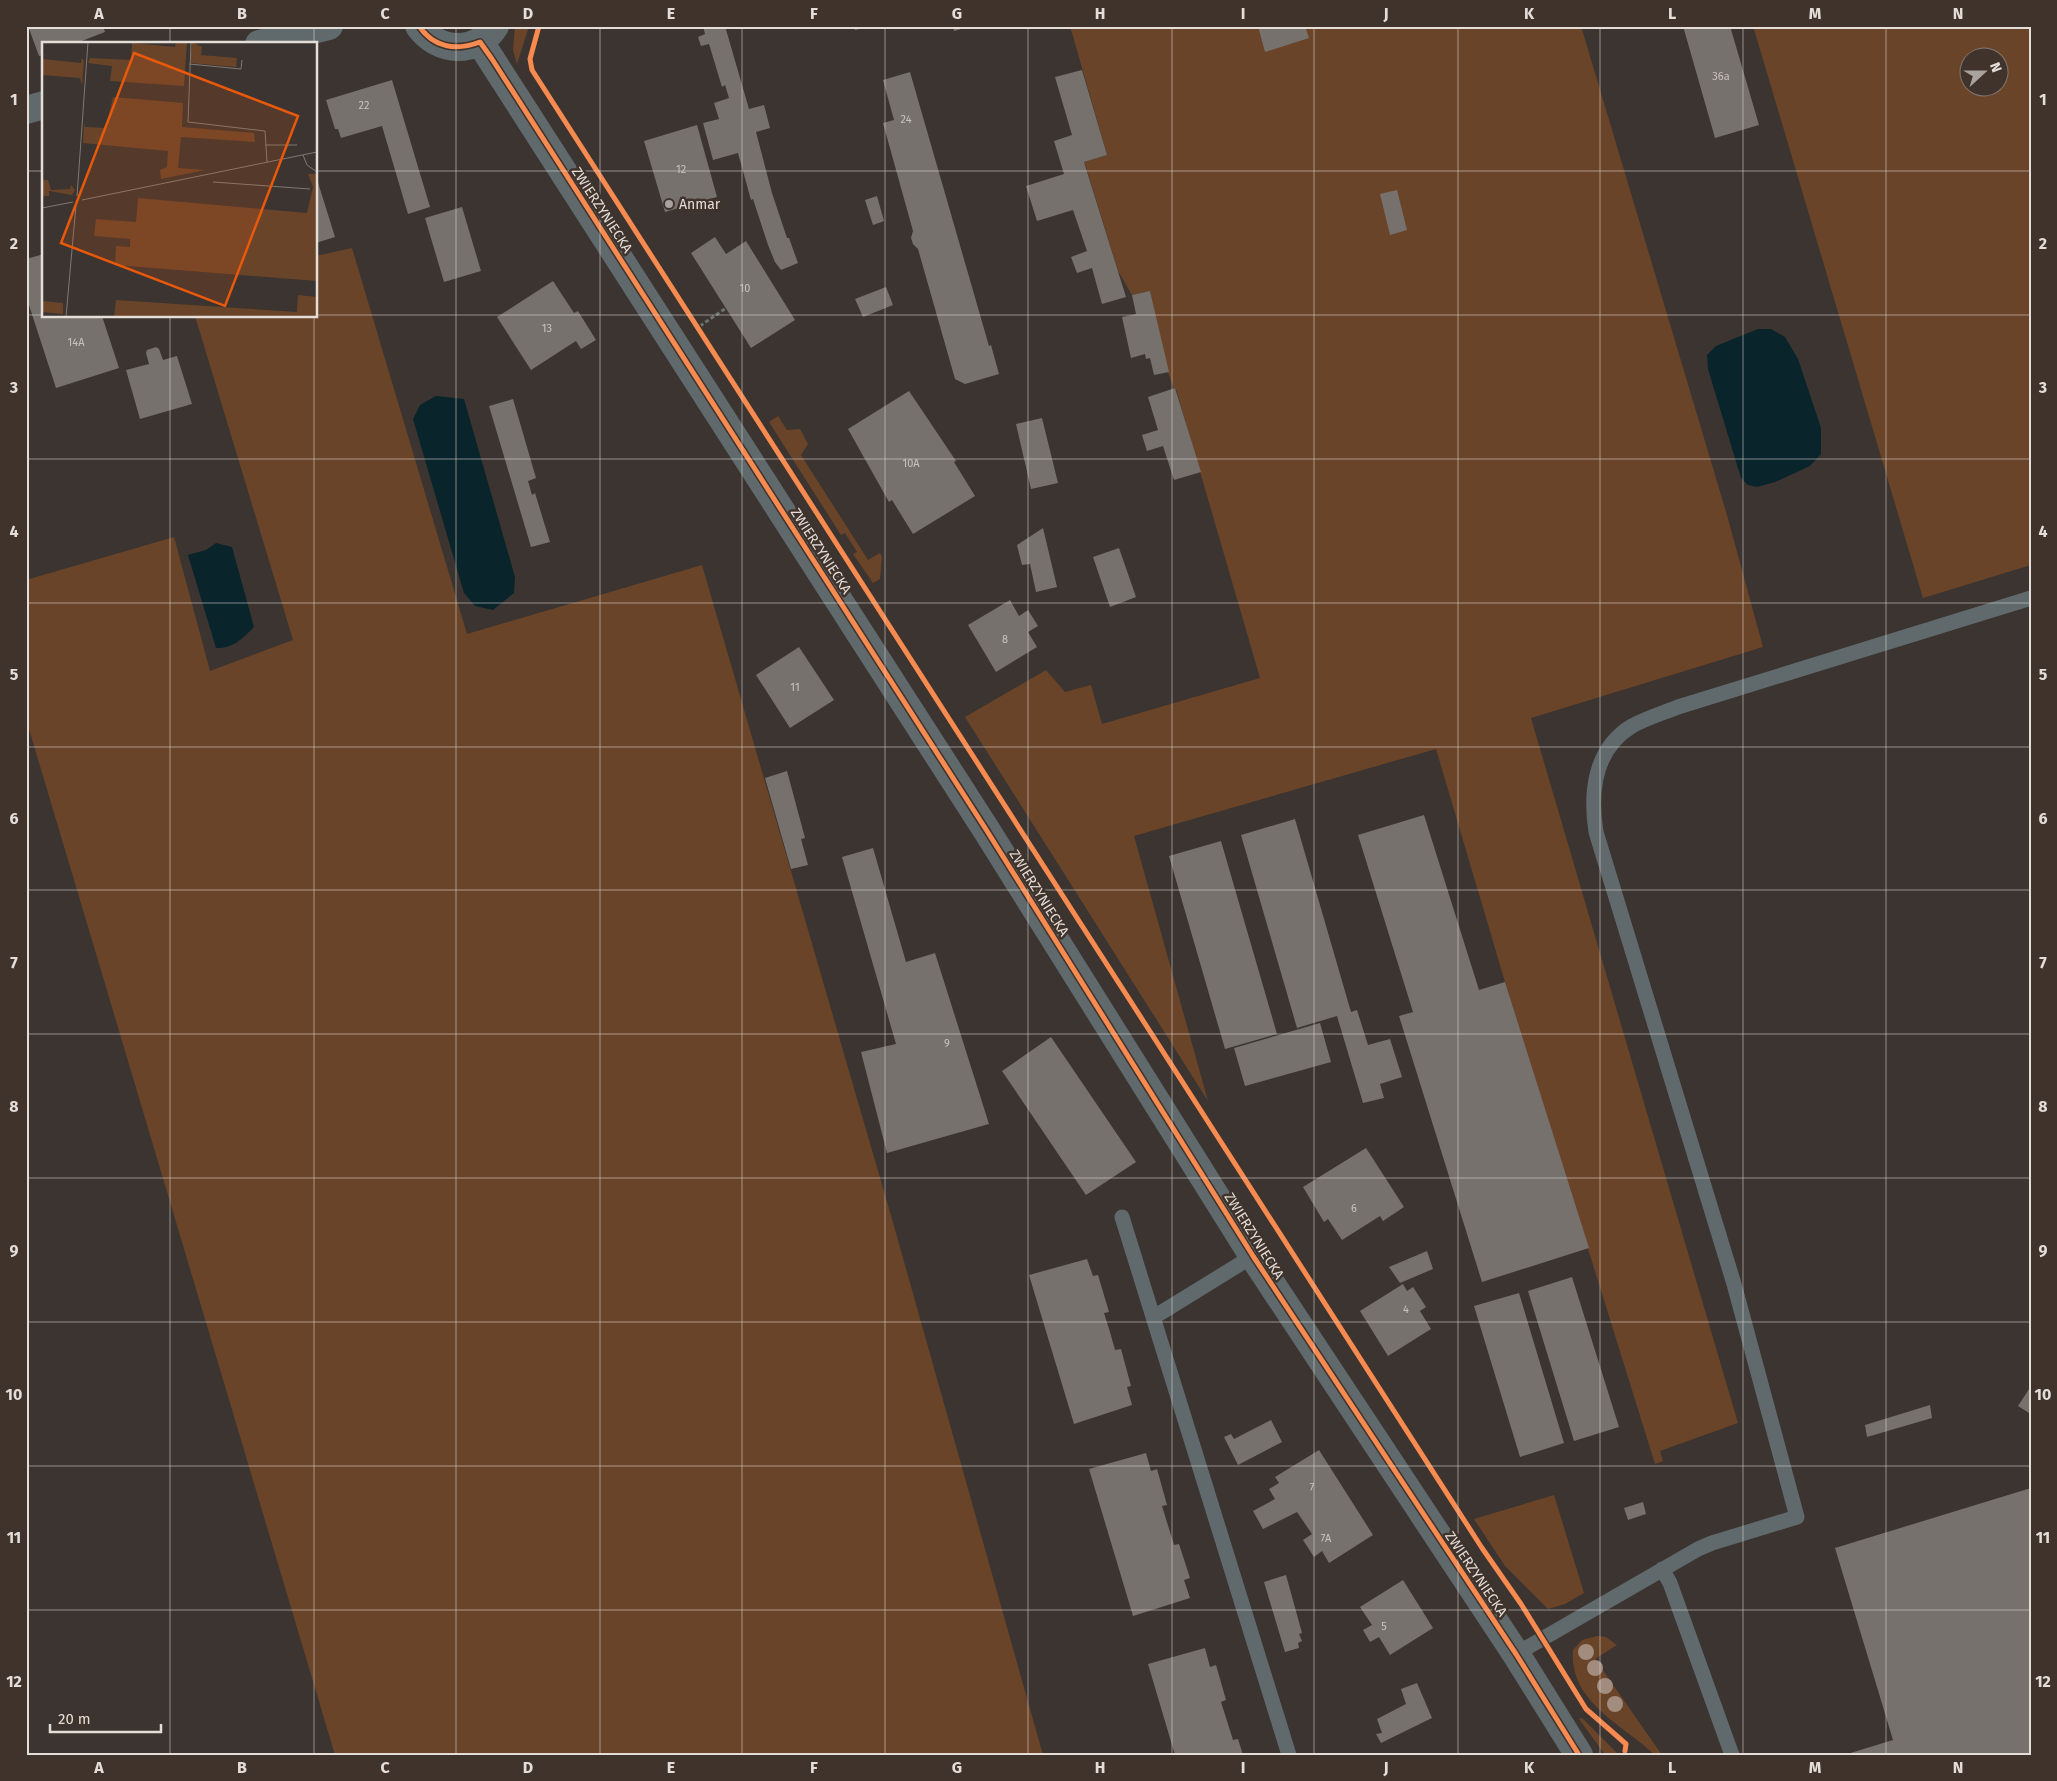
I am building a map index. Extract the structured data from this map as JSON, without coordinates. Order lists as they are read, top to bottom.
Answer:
{
  "streets": {
    "street": ["ZWIERZYNIECKA"]
  },
  "places": ["Anmar"],
  "house_numbers": [
    "36a",
    "22",
    "24",
    "12",
    "10",
    "13",
    "14A",
    "10A",
    "8",
    "11",
    "9",
    "6",
    "4",
    "7",
    "7A",
    "5"
  ],
  "scale_bar": "20 m",
  "north": "right",
  "grid": {
    "columns": [
      "A",
      "B",
      "C",
      "D",
      "E",
      "F",
      "G",
      "H",
      "I",
      "J",
      "K",
      "L",
      "M",
      "N"
    ],
    "rows": [
      "1",
      "2",
      "3",
      "4",
      "5",
      "6",
      "7",
      "8",
      "9",
      "10",
      "11",
      "12"
    ]
  }
}
